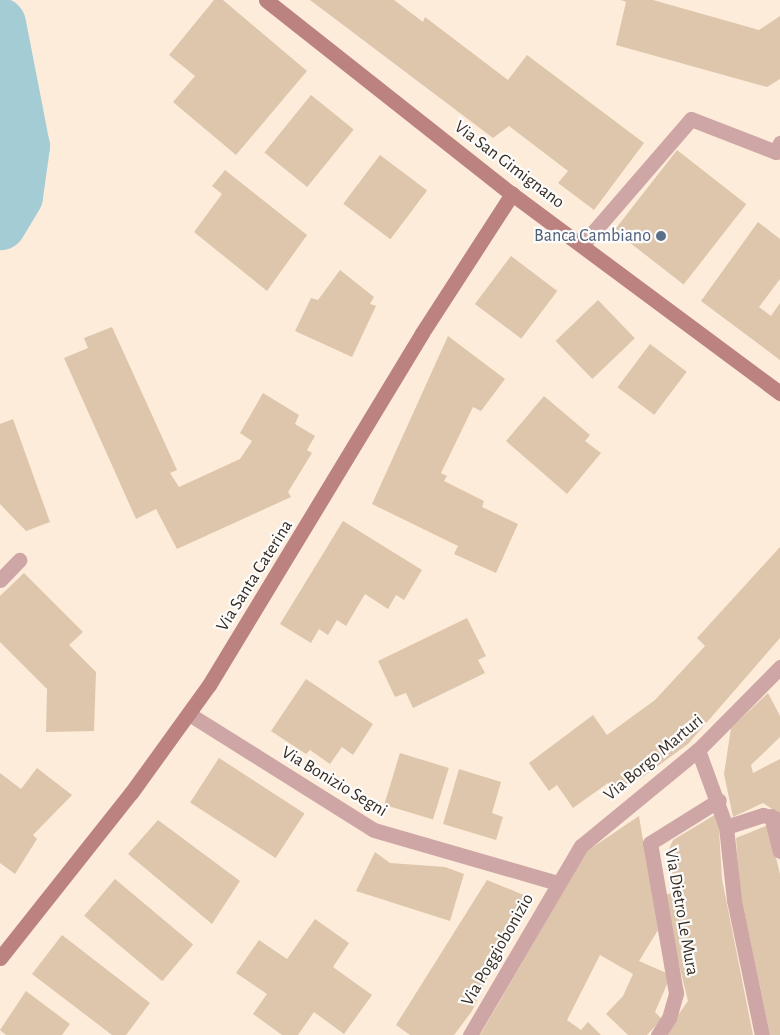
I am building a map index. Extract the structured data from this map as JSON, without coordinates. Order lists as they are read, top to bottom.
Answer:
{
  "streets": {
    "main road": ["Via San Gimignano", "Via Santa Caterina"],
    "street": [
      "Via Borgo Marturi",
      "Via Bonizio Segni",
      "Via Dietro Le Mura",
      "Via Poggiobonizio"
    ]
  },
  "crossings": [
    ["Via San Gimignano", "Via Santa Caterina"],
    ["Via Santa Caterina", "Via Bonizio Segni"],
    ["Via Borgo Marturi", "Via Bonizio Segni"],
    ["Via Borgo Marturi", "Via Poggiobonizio"],
    ["Via Bonizio Segni", "Via Poggiobonizio"]
  ],
  "places": ["Banca Cambiano"]
}
